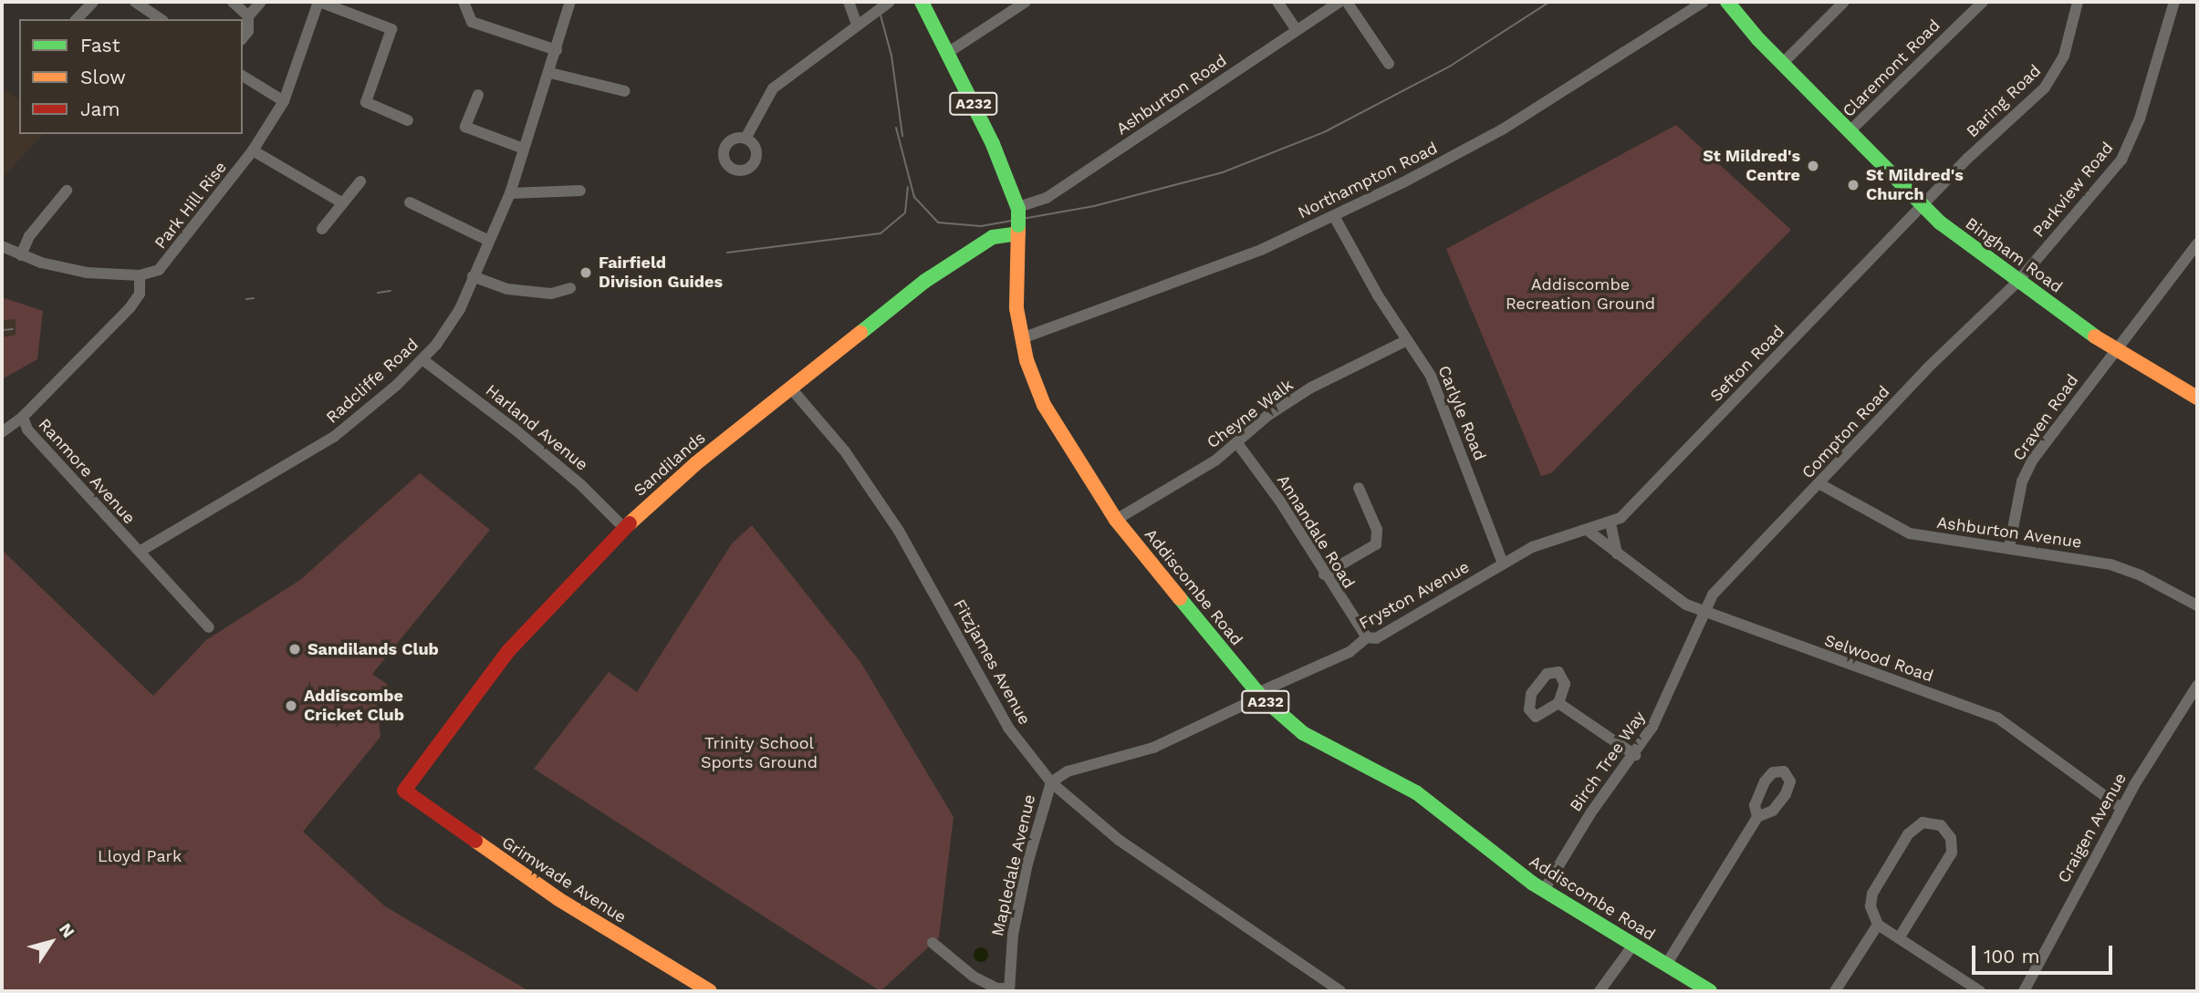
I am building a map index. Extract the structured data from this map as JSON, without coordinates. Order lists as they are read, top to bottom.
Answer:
{
  "streets": {
    "main road": [
      "A232",
      "Bingham Road",
      "Sandilands",
      "Addiscombe Road",
      "Grimwade Avenue"
    ],
    "street": [
      "Claremont Road",
      "Ashburton Road",
      "Baring Road",
      "Northampton Road",
      "Parkview Road",
      "Park Hill Rise",
      "Sefton Road",
      "Radcliffe Road",
      "Carlyle Road",
      "Cheyne Walk",
      "Craven Road",
      "Harland Avenue",
      "Compton Road",
      "Ranmore Avenue",
      "Annandale Road",
      "Ashburton Avenue",
      "Fryston Avenue",
      "Selwood Road",
      "Fitzjames Avenue",
      "Birch Tree Way",
      "Craigen Avenue",
      "Mapledale Avenue"
    ]
  },
  "crossings": [
    ["Claremont Road", "Bingham Road"],
    ["Ashburton Road", "Addiscombe Road"],
    ["Baring Road", "Bingham Road"],
    ["Baring Road", "Sefton Road"],
    ["Northampton Road", "Carlyle Road"],
    ["Northampton Road", "Addiscombe Road"],
    ["Parkview Road", "Bingham Road"],
    ["Parkview Road", "Compton Road"],
    ["Bingham Road", "Sefton Road"],
    ["Bingham Road", "Craven Road"],
    ["Bingham Road", "Compton Road"],
    ["Sefton Road", "Fryston Avenue"],
    ["Sefton Road", "Selwood Road"],
    ["Radcliffe Road", "Harland Avenue"],
    ["Radcliffe Road", "Ranmore Avenue"],
    ["Carlyle Road", "Cheyne Walk"],
    ["Carlyle Road", "Fryston Avenue"],
    ["Cheyne Walk", "Annandale Road"],
    ["Cheyne Walk", "Addiscombe Road"],
    ["Craven Road", "Ashburton Avenue"],
    ["Harland Avenue", "Sandilands"],
    ["Compton Road", "Ashburton Avenue"],
    ["Compton Road", "Selwood Road"],
    ["Compton Road", "Birch Tree Way"],
    ["Sandilands", "Addiscombe Road"],
    ["Sandilands", "Fitzjames Avenue"],
    ["Sandilands", "Grimwade Avenue"],
    ["Annandale Road", "Fryston Avenue"],
    ["Addiscombe Road", "Fryston Avenue"],
    ["Addiscombe Road", "Birch Tree Way"],
    ["Addiscombe Road", "Mapledale Avenue"],
    ["Fryston Avenue", "Selwood Road"],
    ["Fryston Avenue", "Mapledale Avenue"],
    ["Selwood Road", "Birch Tree Way"],
    ["Selwood Road", "Craigen Avenue"],
    ["Fitzjames Avenue", "Mapledale Avenue"]
  ],
  "parks": ["Addiscombe Recreation Ground", "Trinity School Sports Ground", "Lloyd Park"],
  "places": [
    "St Mildred's Centre",
    "St Mildred's Church",
    "Fairfield Division Guides",
    "Sandilands Club",
    "Addiscombe Cricket Club"
  ],
  "legend": ["Fast", "Slow", "Jam"],
  "scale_bar": "100 m",
  "north": "top right"
}
